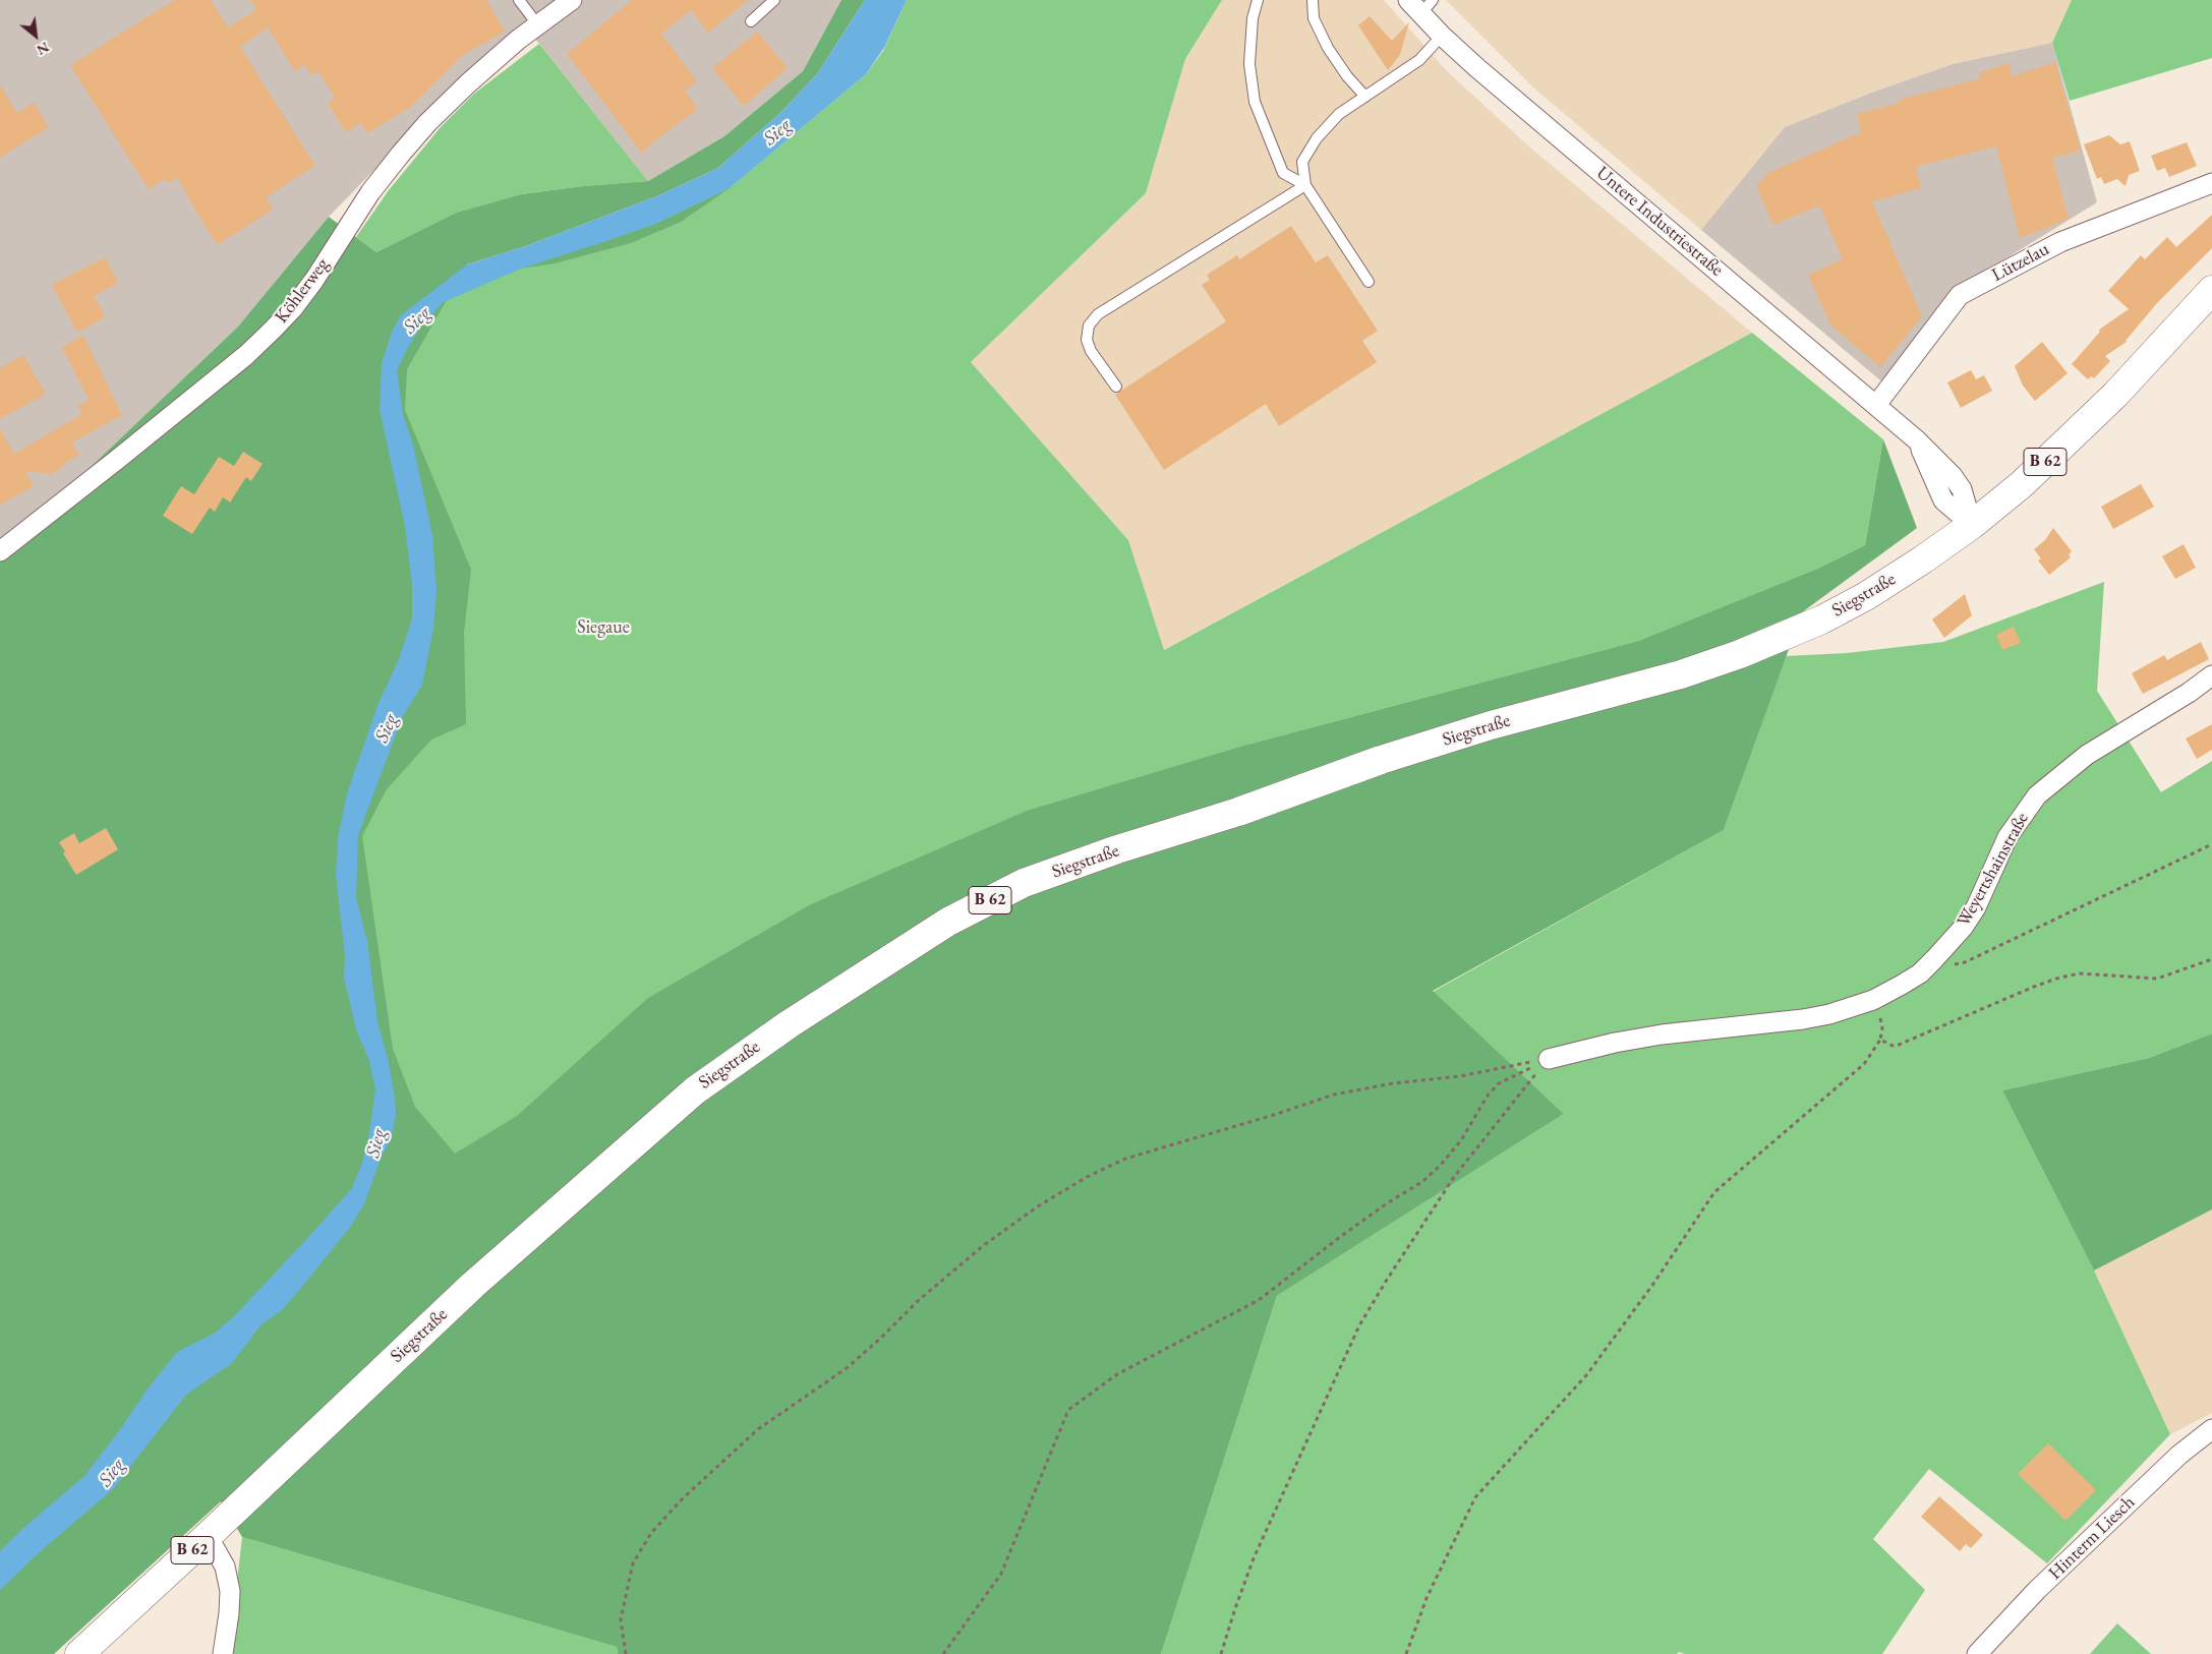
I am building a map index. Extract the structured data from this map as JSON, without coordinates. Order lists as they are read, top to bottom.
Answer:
{
  "streets": {
    "main road": ["B 62", "Siegstraße"],
    "street": [
      "Untere Industriestraße",
      "Lützelau",
      "Köhlerweg",
      "Weyertshainstraße",
      "Hinterm Liesch"
    ]
  },
  "crossings": [
    ["Untere Industriestraße", "Lützelau"],
    ["Untere Industriestraße", "Siegstraße"]
  ],
  "water": ["Sieg"],
  "parks": ["Siegaue"],
  "north": "bottom right"
}
